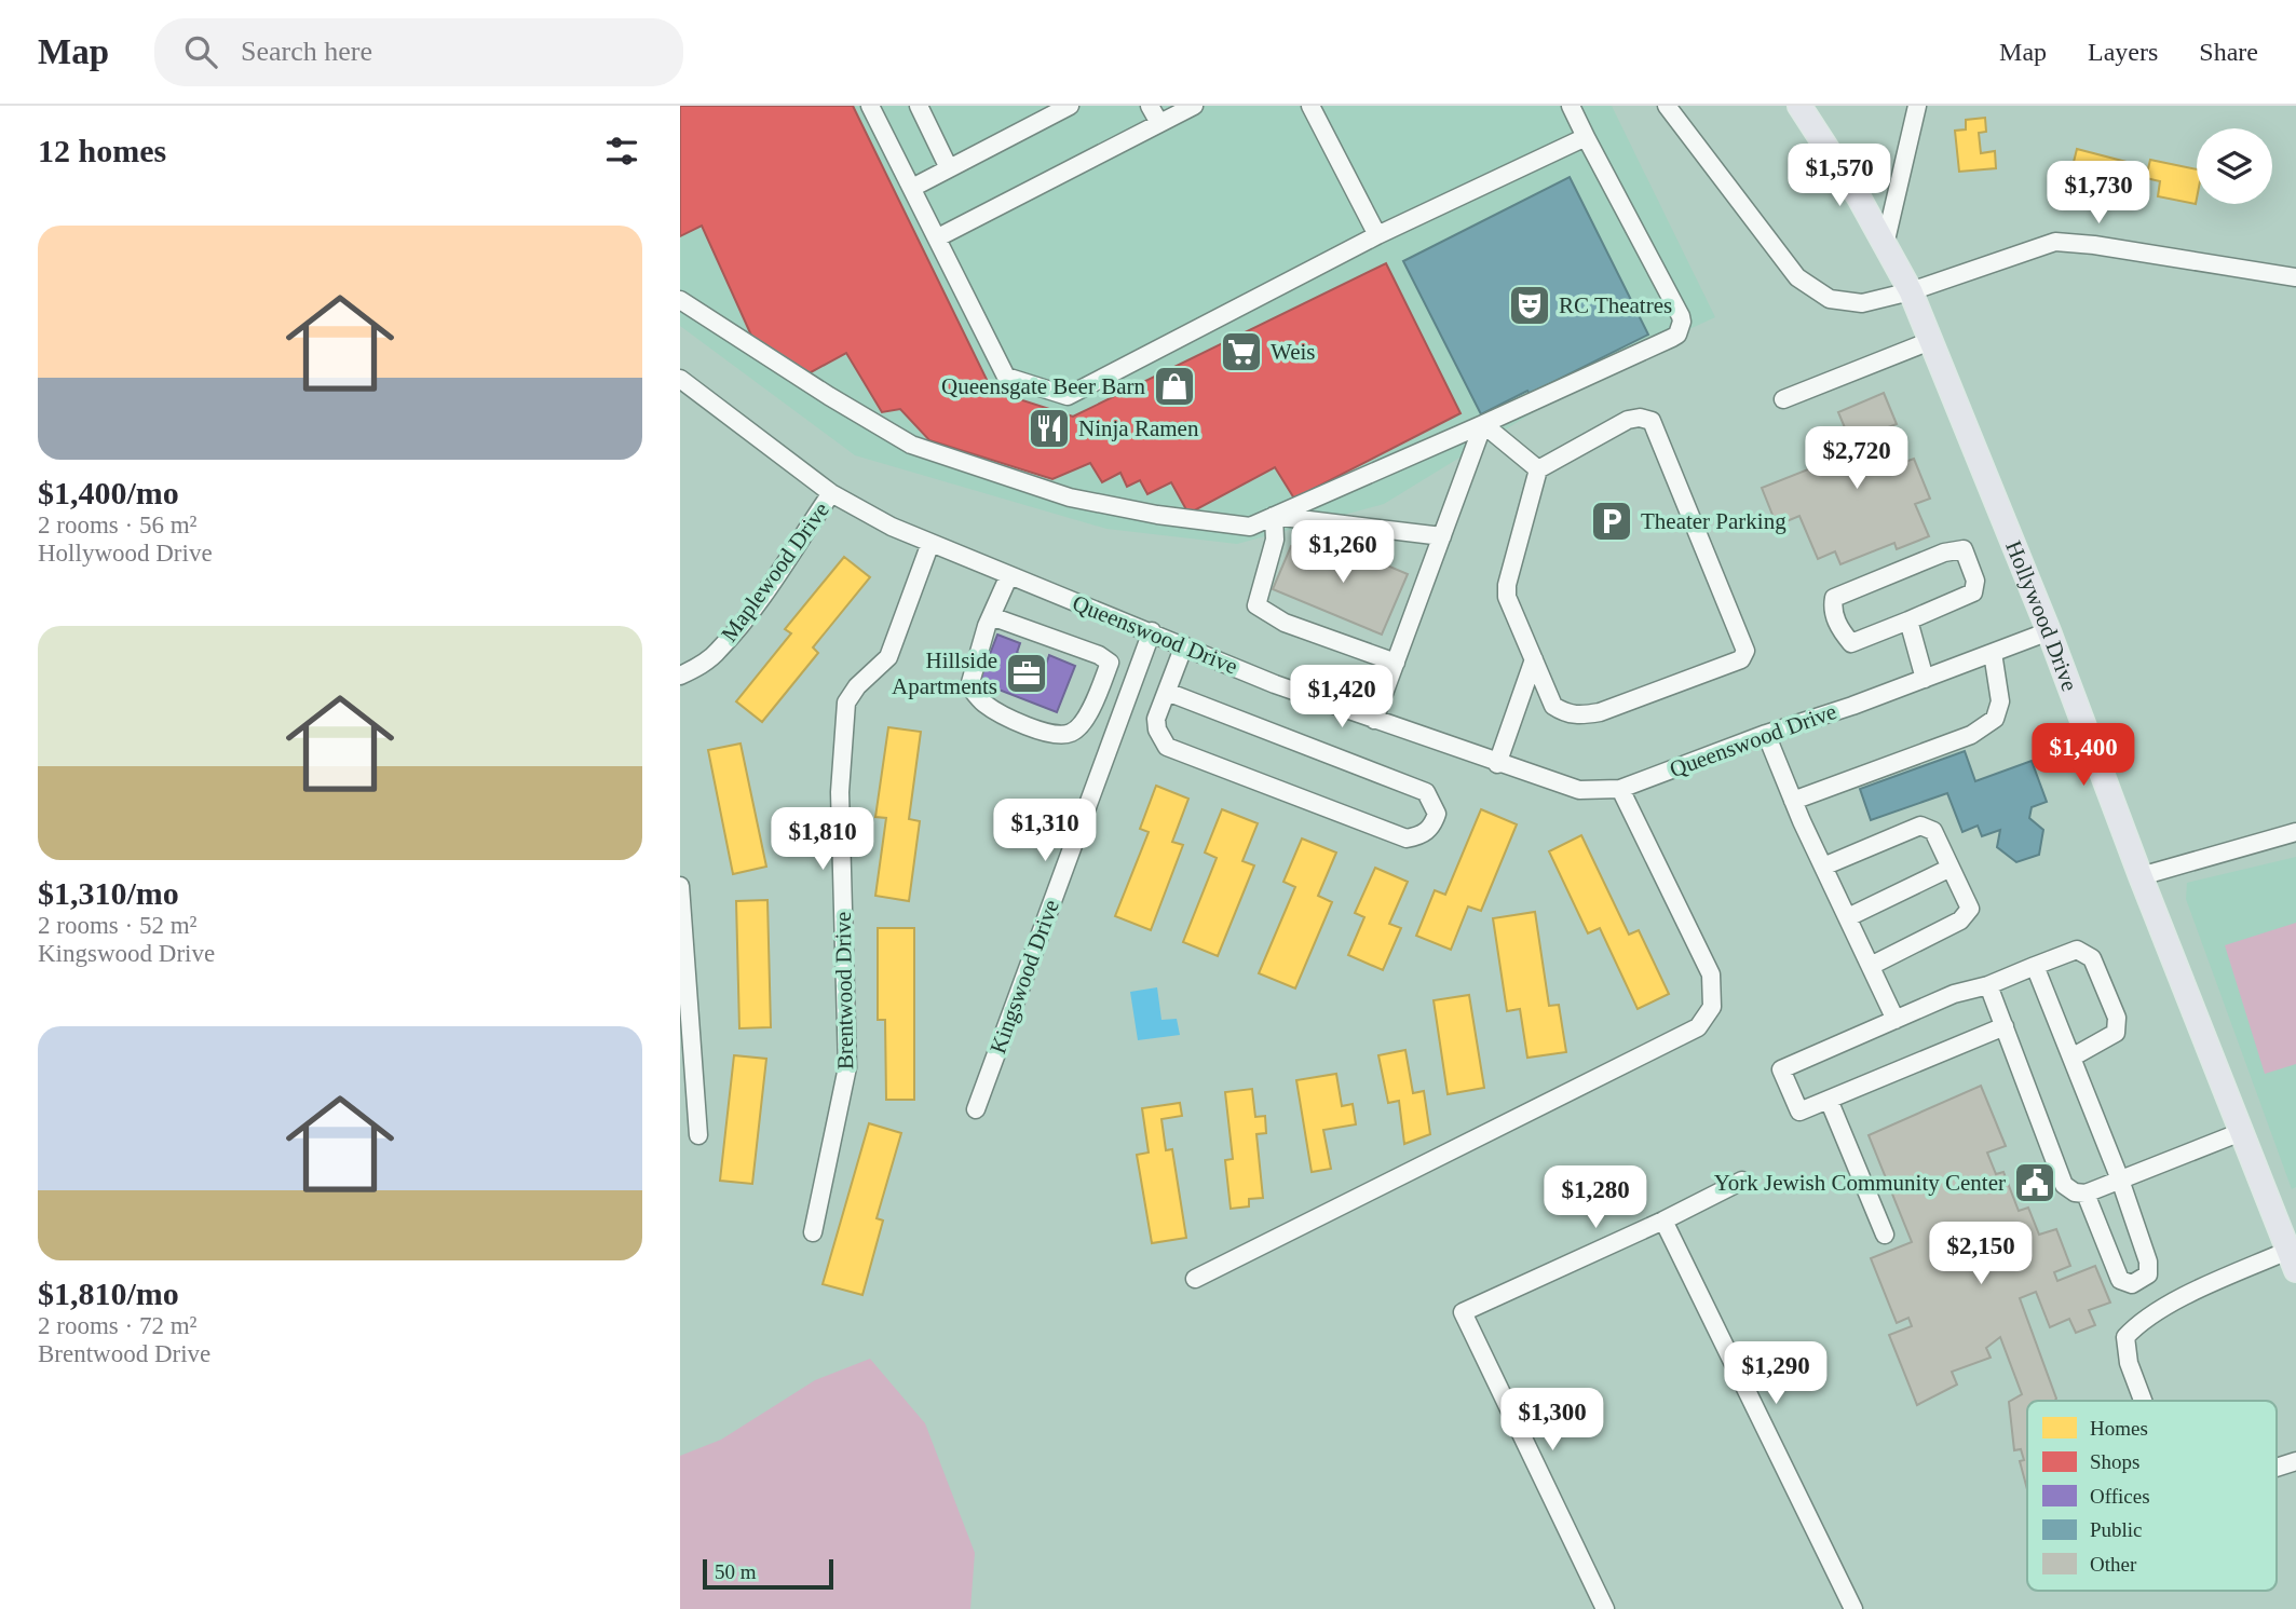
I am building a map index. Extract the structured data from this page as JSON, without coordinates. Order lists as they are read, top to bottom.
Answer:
{
  "streets": {
    "main road": ["Hollywood Drive"],
    "street": [
      "Maplewood Drive",
      "Queenswood Drive",
      "Kingswood Drive",
      "Brentwood Drive"
    ]
  },
  "crossings": [
    ["Maplewood Drive", "Queenswood Drive"],
    ["Hollywood Drive", "Queenswood Drive"],
    ["Queenswood Drive", "Kingswood Drive"],
    ["Queenswood Drive", "Brentwood Drive"]
  ],
  "places": {
    "theatre": ["RC Theatres"],
    "supermarket": ["Weis"],
    "shop": ["Queensgate Beer Barn"],
    "restaurant": ["Ninja Ramen"],
    "parking": ["Theater Parking"],
    "office": ["Hillside Apartments"],
    "public building": ["York Jewish Community Center"]
  },
  "legend": [
    "Homes",
    "Shops",
    "Offices",
    "Public",
    "Other"
  ],
  "scale_bar": "50 m",
  "page": {
    "header": "Map",
    "search": "Search here",
    "nav": ["Map", "Layers", "Share"],
    "heading": "12 homes",
    "price": [
      "$1,570",
      "$1,730",
      "$2,720",
      "$1,260",
      "$1,420",
      "$1,400",
      "$1,310",
      "$1,810",
      "$1,280",
      "$2,150",
      "$1,290",
      "$1,300"
    ],
    "list": [
      {
        "name": "$1,400/mo",
        "note": "2 rooms · 56 m² · Hollywood Drive"
      },
      {
        "name": "$1,310/mo",
        "note": "2 rooms · 52 m² · Kingswood Drive"
      },
      {
        "name": "$1,810/mo",
        "note": "2 rooms · 72 m² · Brentwood Drive"
      }
    ],
    "scale": "50 m"
  }
}
